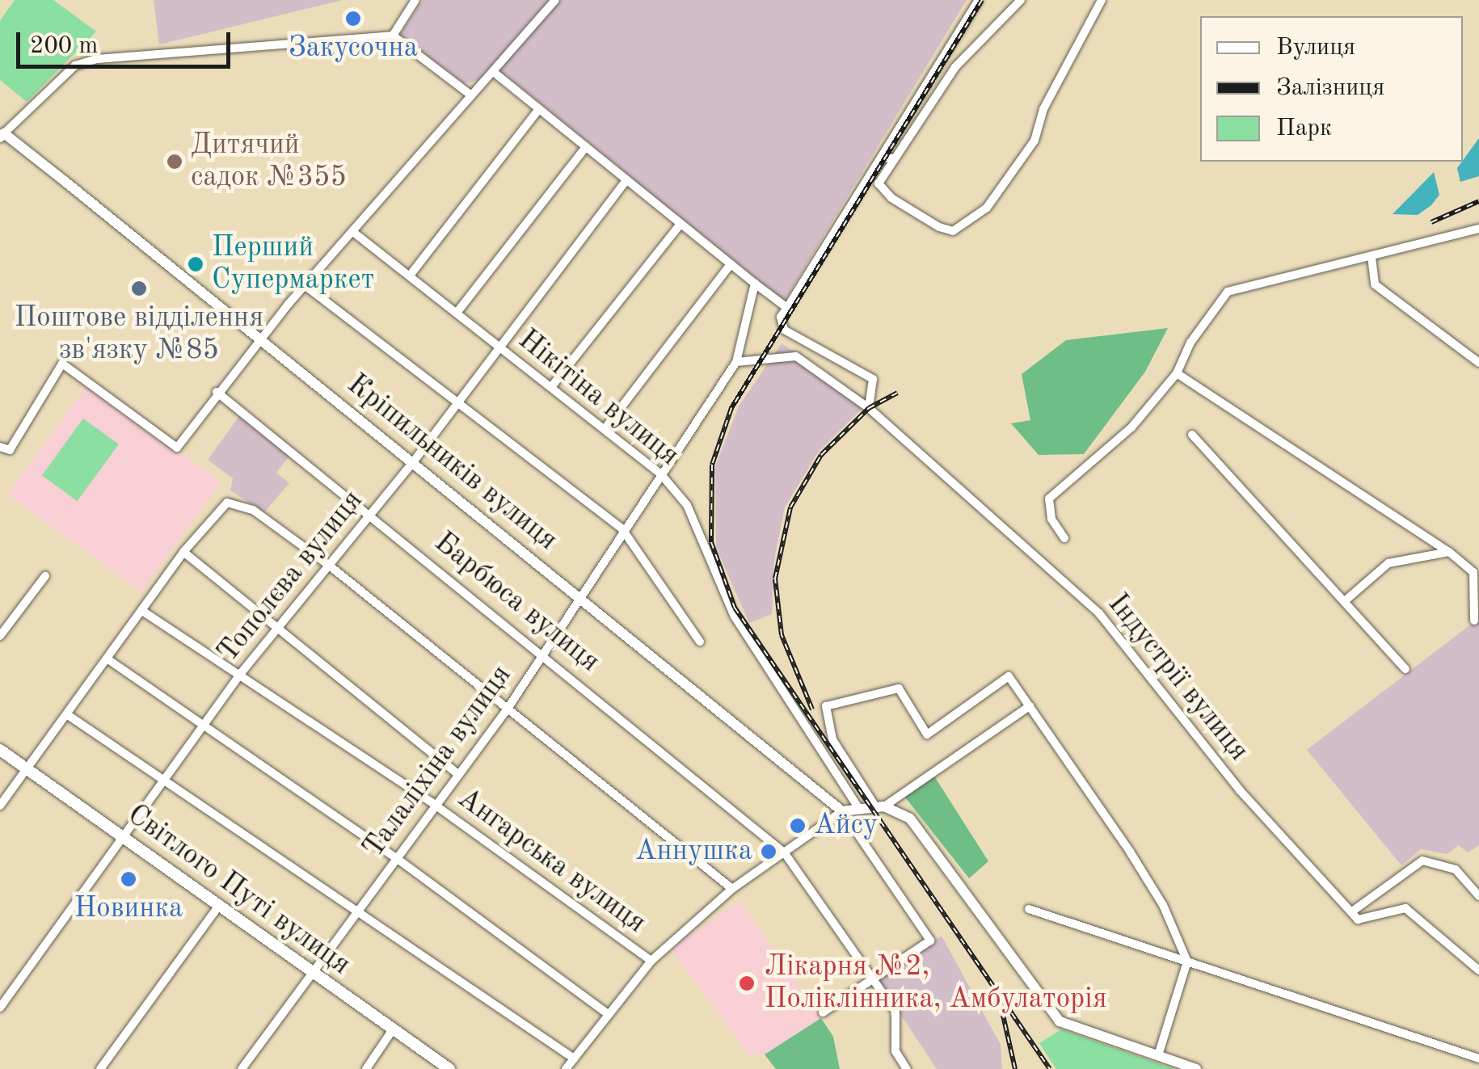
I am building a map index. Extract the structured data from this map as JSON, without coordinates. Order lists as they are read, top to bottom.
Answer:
{
  "streets": {
    "main road": ["Світлого Путі вулиця"],
    "street": [
      "Нікітіна вулиця",
      "Кріпильників вулиця",
      "Тополєва вулиця",
      "Барбюса вулиця",
      "Індустрії вулиця",
      "Талаліхіна вулиця",
      "Ангарська вулиця"
    ]
  },
  "crossings": [
    ["Нікітіна вулиця", "Тополєва вулиця"],
    ["Нікітіна вулиця", "Талаліхіна вулиця"],
    ["Кріпильників вулиця", "Тополєва вулиця"],
    ["Кріпильників вулиця", "Талаліхіна вулиця"],
    ["Тополєва вулиця", "Барбюса вулиця"],
    ["Тополєва вулиця", "Ангарська вулиця"],
    ["Тополєва вулиця", "Світлого Путі вулиця"],
    ["Барбюса вулиця", "Талаліхіна вулиця"],
    ["Індустрії вулиця", "Талаліхіна вулиця"],
    ["Талаліхіна вулиця", "Ангарська вулиця"],
    ["Талаліхіна вулиця", "Світлого Путі вулиця"]
  ],
  "places": [
    "Закусочна",
    "Дитячий садок №355",
    "Перший Супермаркет",
    "Поштове відділення зв'язку №85",
    "Айсу",
    "Аннушка",
    "Новинка",
    "Лікарня №2, Поліклінника, Амбулаторія"
  ],
  "legend": ["Вулиця", "Залізниця", "Парк"],
  "scale_bar": "200 m"
}
